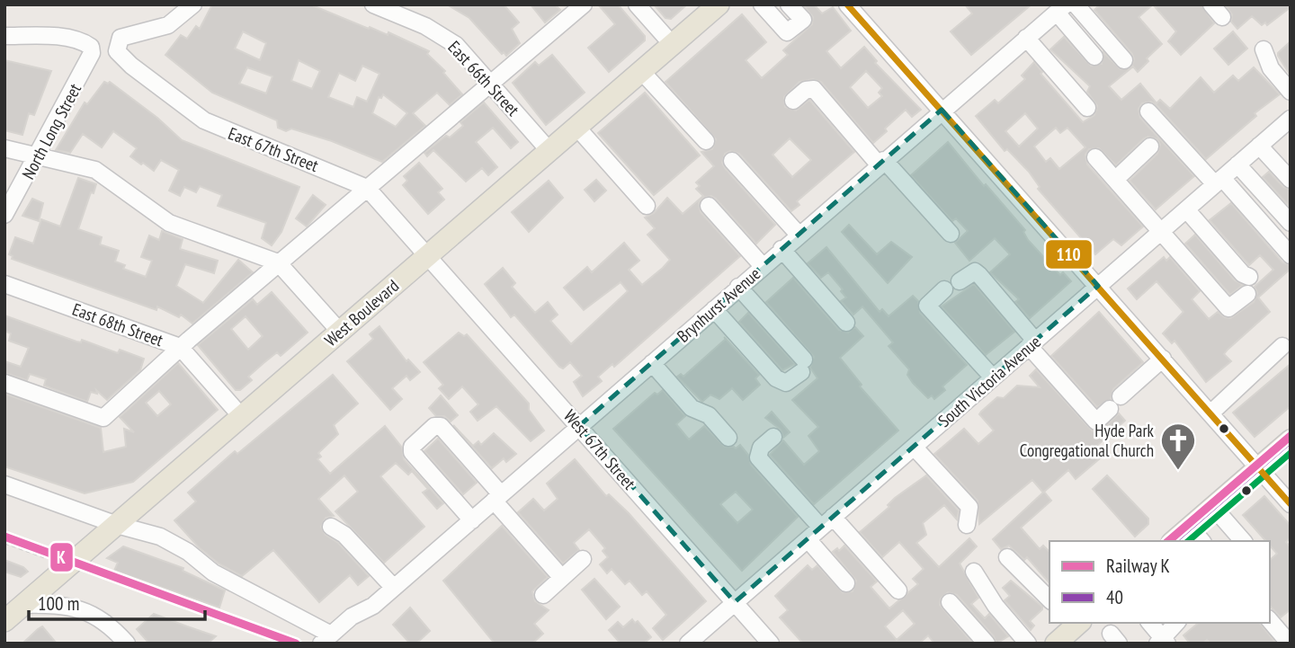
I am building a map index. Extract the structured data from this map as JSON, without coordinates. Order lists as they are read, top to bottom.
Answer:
{
  "streets": {
    "main road": ["West Boulevard"],
    "street": [
      "East 66th Street",
      "North Long Street",
      "East 67th Street",
      "Brynhurst Avenue",
      "East 68th Street",
      "South Victoria Avenue",
      "West 67th Street"
    ]
  },
  "crossings": [
    ["East 66th Street", "West Boulevard"],
    ["East 67th Street", "West Boulevard"],
    ["East 67th Street", "West 67th Street"],
    ["Brynhurst Avenue", "West 67th Street"],
    ["West Boulevard", "East 68th Street"],
    ["West Boulevard", "West 67th Street"],
    ["South Victoria Avenue", "West 67th Street"]
  ],
  "places": {
    "church": ["Hyde Park Congregational Church"]
  },
  "lines": ["transit line 110", "rail line K", "transit line 40"],
  "legend": ["Railway K", "40"],
  "scale_bar": "100 m"
}
